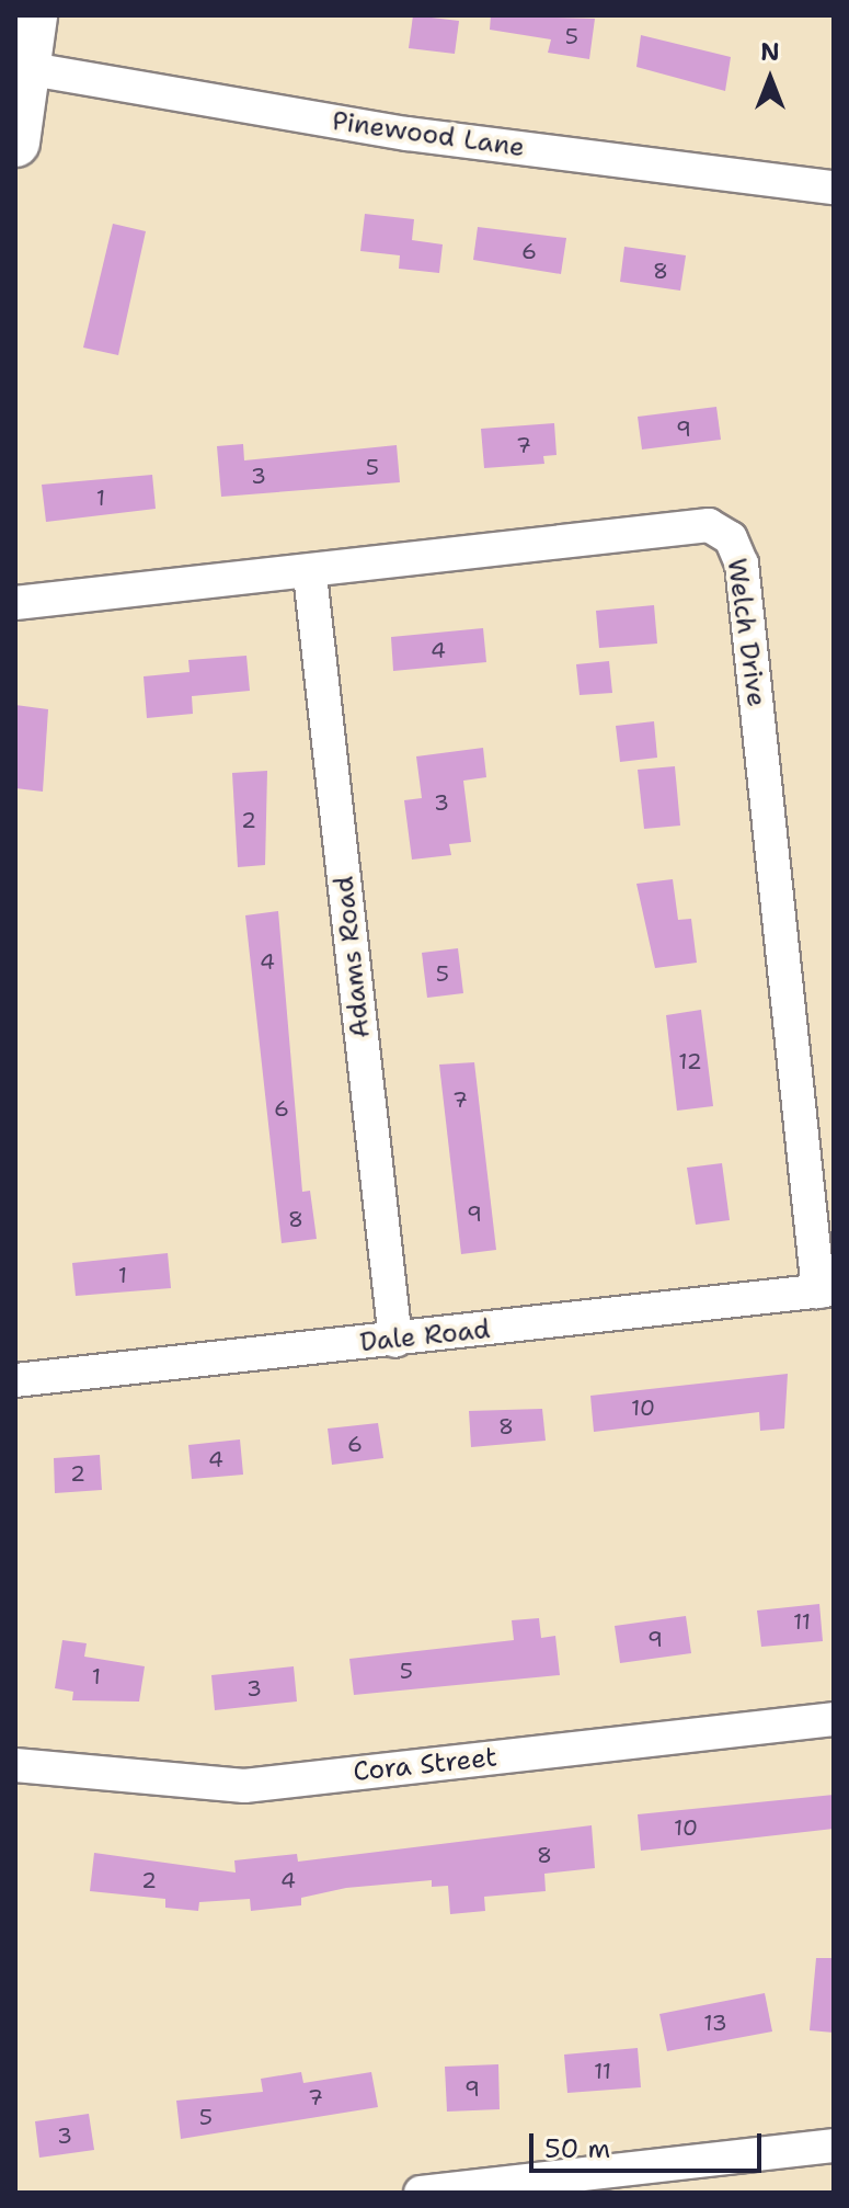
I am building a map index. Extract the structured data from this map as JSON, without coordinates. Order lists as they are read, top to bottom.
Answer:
{
  "streets": {
    "street": [
      "Pinewood Lane",
      "Welch Drive",
      "Adams Road",
      "Dale Road",
      "Cora Street"
    ]
  },
  "crossings": [
    ["Welch Drive", "Adams Road"],
    ["Welch Drive", "Dale Road"],
    ["Adams Road", "Dale Road"]
  ],
  "house_numbers": [
    "5",
    "6",
    "8",
    "9",
    "7",
    "5",
    "3",
    "1",
    "4",
    "3",
    "2",
    "4",
    "5",
    "12",
    "7",
    "6",
    "9",
    "8",
    "1",
    "10",
    "8",
    "6",
    "4",
    "2",
    "11",
    "9",
    "5",
    "1",
    "3",
    "10",
    "8",
    "2",
    "4",
    "13",
    "11",
    "9",
    "7",
    "5",
    "3"
  ],
  "scale_bar": "50 m",
  "north": "top"
}
